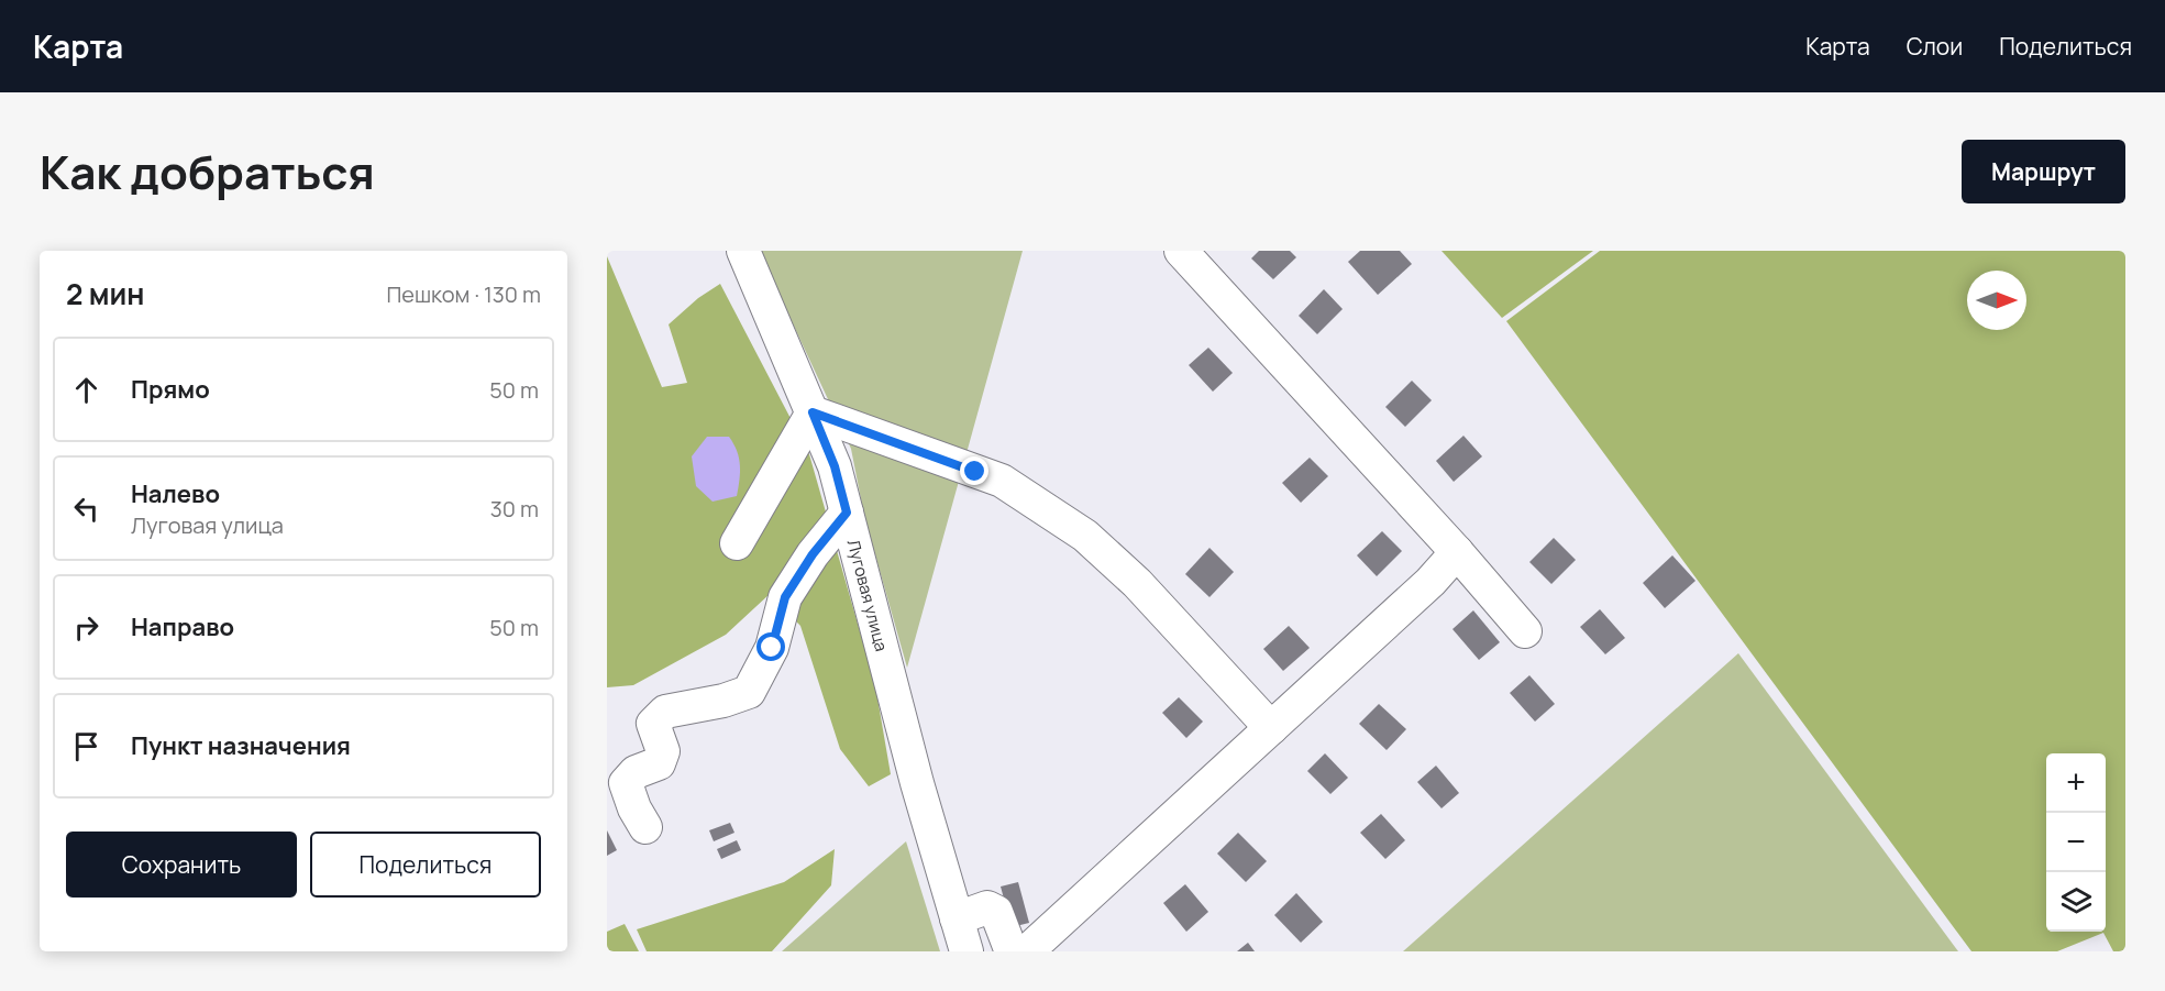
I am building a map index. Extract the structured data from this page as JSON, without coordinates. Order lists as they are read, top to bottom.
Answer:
{
  "streets": {
    "lane": ["Луговая улица"]
  },
  "north": "right",
  "page": {
    "header": "Карта",
    "nav": ["Карта", "Слои", "Поделиться"],
    "title": "Как добраться",
    "buttons": [
      "Маршрут",
      ["Сохранить", "Поделиться"]
    ],
    "heading": ["2 мин", "Пешком · 130 m"],
    "list": [
      ["Прямо", "50 m"],
      ["Налево", "Луговая улица", "30 m"],
      ["Направо", "50 m"],
      "Пункт назначения"
    ],
    "map_buttons": ["+", "−"]
  }
}
